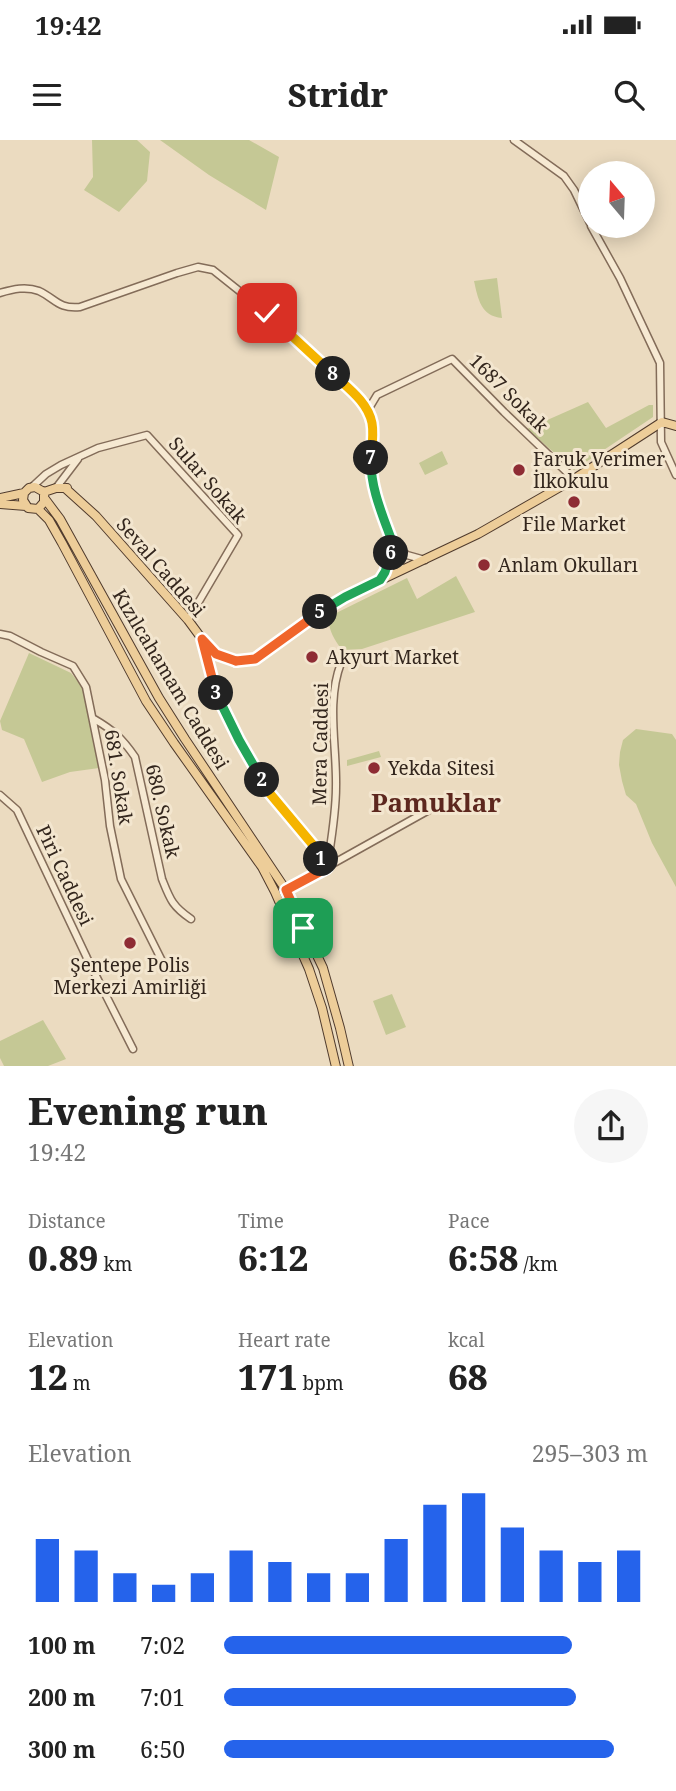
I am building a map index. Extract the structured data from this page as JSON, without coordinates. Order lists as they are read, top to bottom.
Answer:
{
  "streets": {
    "main road": ["Seval Caddesi", "Kızılcahamam Caddesi"],
    "street": [
      "1687 Sokak",
      "Sular Sokak",
      "Mera Caddesi",
      "681. Sokak",
      "680. Sokak",
      "Piri Caddesi"
    ]
  },
  "crossings": [
    ["1687 Sokak", "Seval Caddesi"],
    ["Sular Sokak", "Seval Caddesi"],
    ["681. Sokak", "680. Sokak"]
  ],
  "districts": ["Pamuklar"],
  "places": [
    "Faruk Verimer İlkokulu",
    "File Market",
    "Anlam Okulları",
    "Akyurt Market",
    "Yekda Sitesi",
    "Şentepe Polis Merkezi Amirliği"
  ],
  "north": "top",
  "page": {
    "status": "19:42",
    "header": "Stridr",
    "pins": [
      "8",
      "7",
      "6",
      "5",
      "3",
      "2",
      "1"
    ],
    "heading": ["Evening run", "19:42"],
    "stats": [
      ["Distance", "0.89 km"],
      ["Time", "6:12"],
      ["Pace", "6:58 /km"],
      ["Elevation", "12 m"],
      ["Heart rate", "171 bpm"],
      ["kcal", "68"]
    ],
    "chart": ["Elevation", "295–303 m"],
    "list": [
      {
        "name": "100 m",
        "note": "7:02"
      },
      {
        "name": "200 m",
        "note": "7:01"
      },
      {
        "name": "300 m",
        "note": "6:50"
      }
    ]
  }
}
